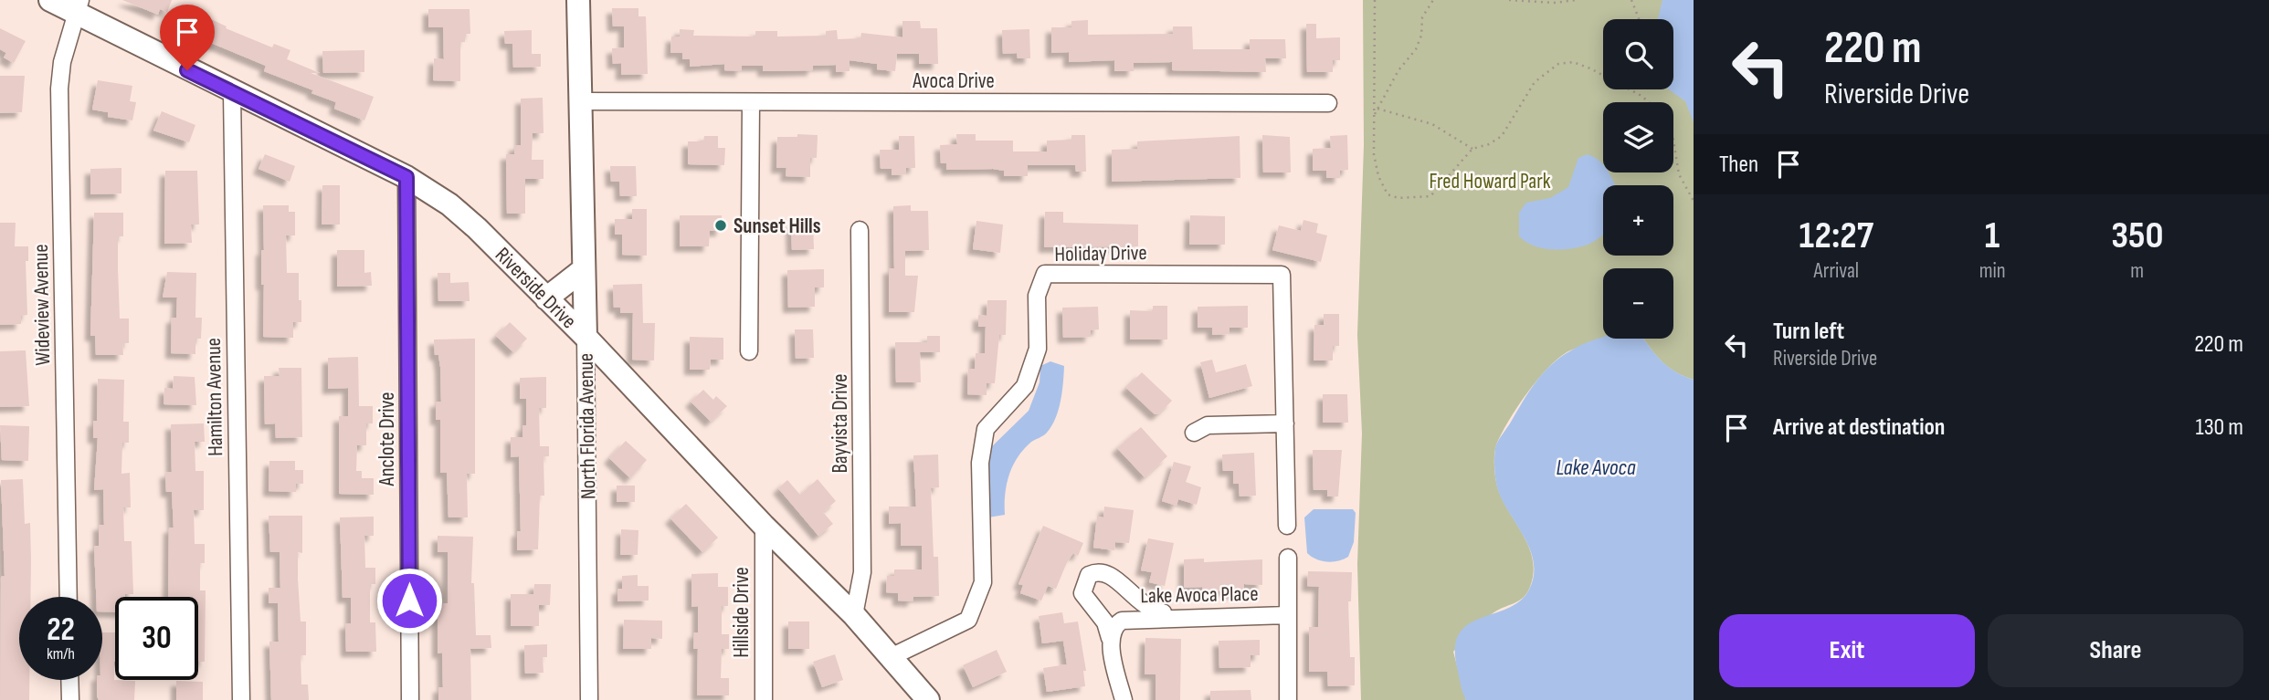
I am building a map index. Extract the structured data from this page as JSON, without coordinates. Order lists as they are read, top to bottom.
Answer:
{
  "streets": {
    "street": [
      "Avoca Drive",
      "Holiday Drive",
      "Riverside Drive",
      "Wideview Avenue",
      "Hamilton Avenue",
      "Bayvista Drive",
      "North Florida Avenue",
      "Anclote Drive",
      "Lake Avoca Place",
      "Hillside Drive"
    ]
  },
  "crossings": [
    ["Avoca Drive", "North Florida Avenue"],
    ["Holiday Drive", "Riverside Drive"],
    ["Riverside Drive", "Wideview Avenue"],
    ["Riverside Drive", "Hamilton Avenue"],
    ["Riverside Drive", "Bayvista Drive"],
    ["Riverside Drive", "North Florida Avenue"],
    ["Riverside Drive", "Anclote Drive"],
    ["Riverside Drive", "Hillside Drive"]
  ],
  "water": ["Lake Avoca"],
  "parks": ["Fred Howard Park"],
  "places": ["Sunset Hills"],
  "page": {
    "turn": ["220 m", "Riverside Drive"],
    "map_buttons": ["+", "−"],
    "then": "Then",
    "eta": [
      "12:27",
      "Arrival",
      "1",
      "min",
      "350",
      "m"
    ],
    "list": [
      {
        "name": "Turn left",
        "note": "Riverside Drive",
        "value": "220 m"
      },
      {
        "name": "Arrive at destination",
        "value": "130 m"
      }
    ],
    "speed": "22 km/h",
    "limit": "30",
    "buttons": ["Exit", "Share"]
  }
}
